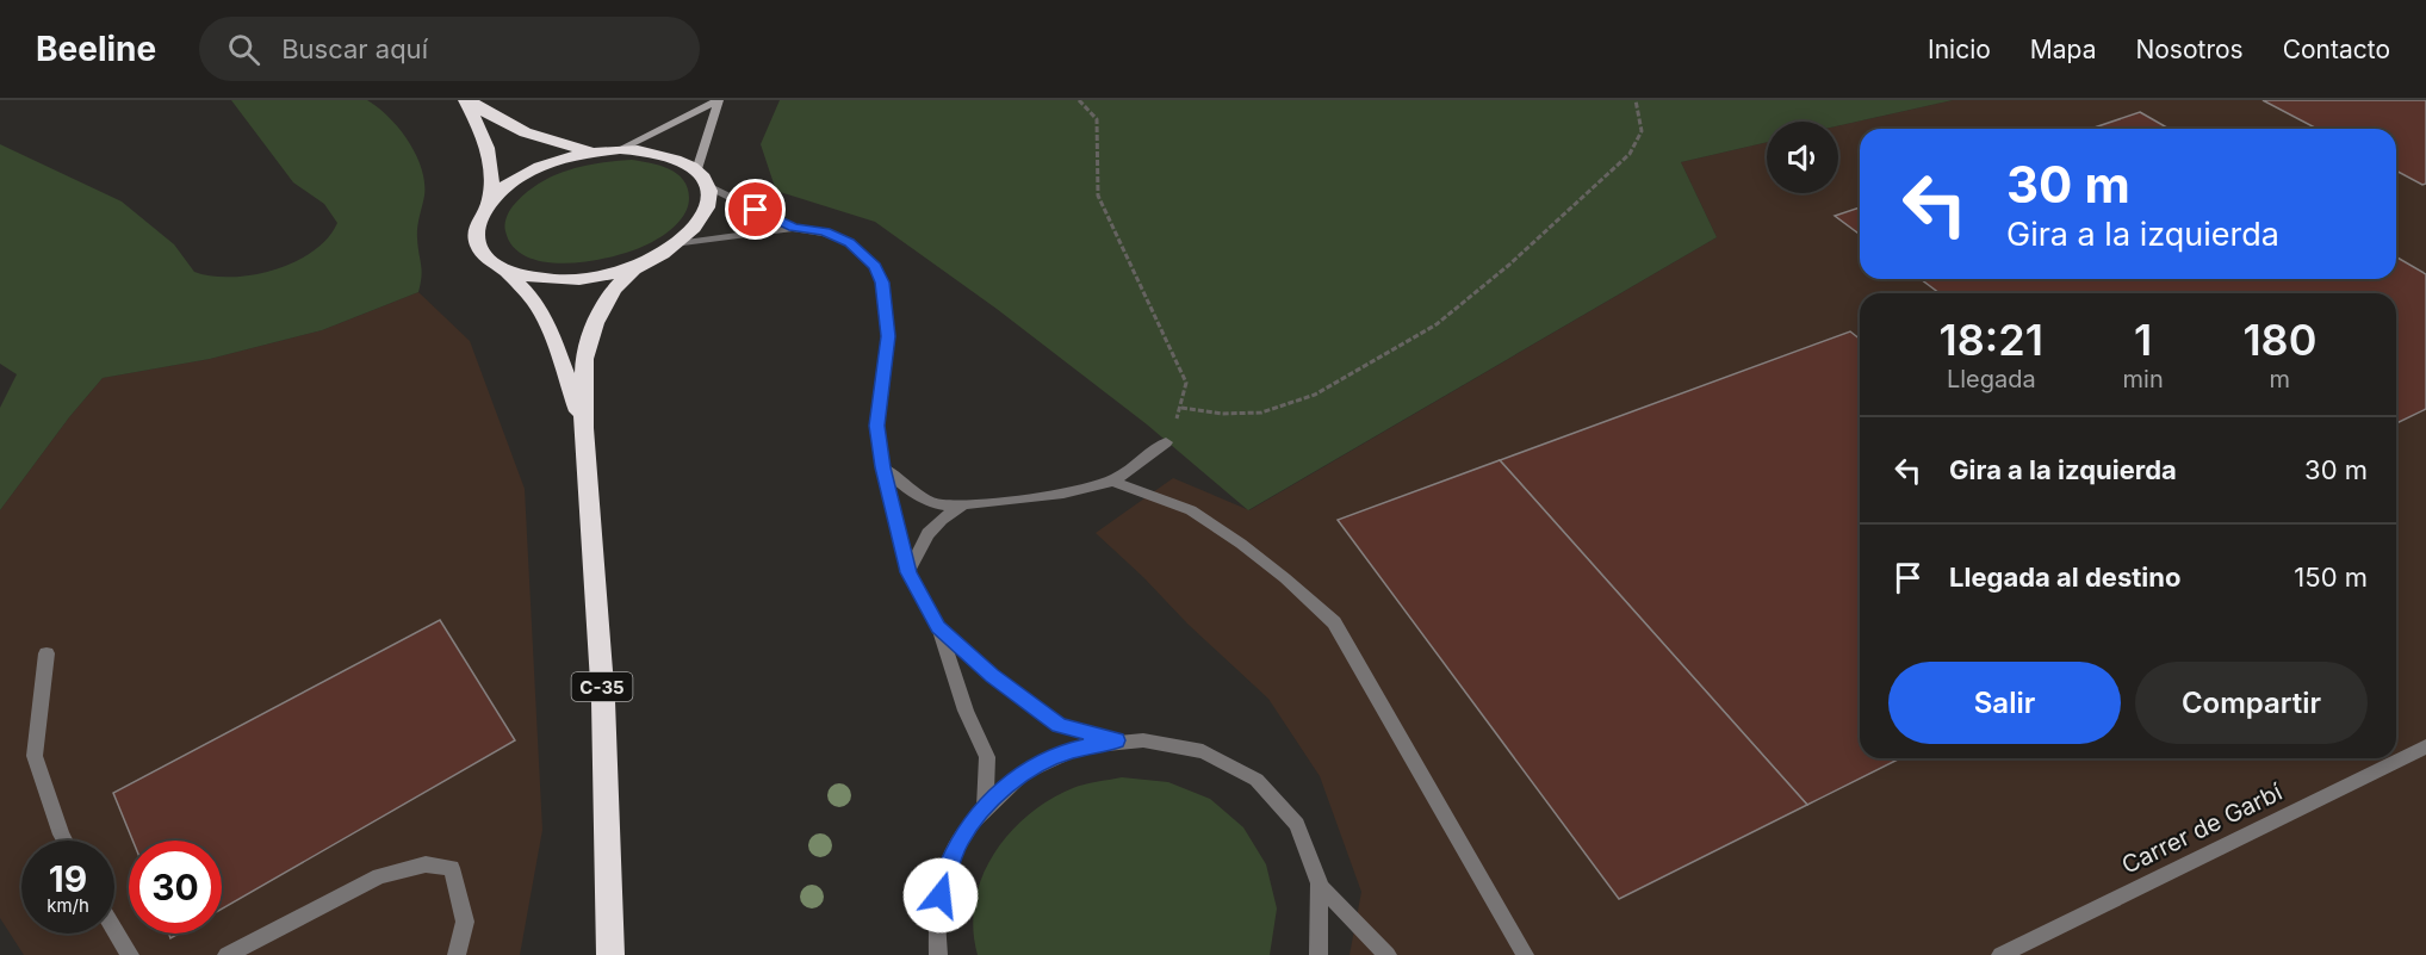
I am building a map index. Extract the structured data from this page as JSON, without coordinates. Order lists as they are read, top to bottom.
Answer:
{
  "streets": {
    "highway": ["C-35"],
    "street": ["Carrer de Garbí"]
  },
  "page": {
    "header": "Beeline",
    "search": "Buscar aquí",
    "nav": [
      "Inicio",
      "Mapa",
      "Nosotros",
      "Contacto"
    ],
    "turn": ["30 m", "Gira a la izquierda"],
    "eta": [
      "18:21",
      "Llegada",
      "1",
      "min",
      "180",
      "m"
    ],
    "list": [
      {
        "name": "Gira a la izquierda",
        "value": "30 m"
      },
      {
        "name": "Llegada al destino",
        "value": "150 m"
      }
    ],
    "buttons": ["Salir", "Compartir"],
    "speed": "19 km/h",
    "limit": "30"
  }
}
